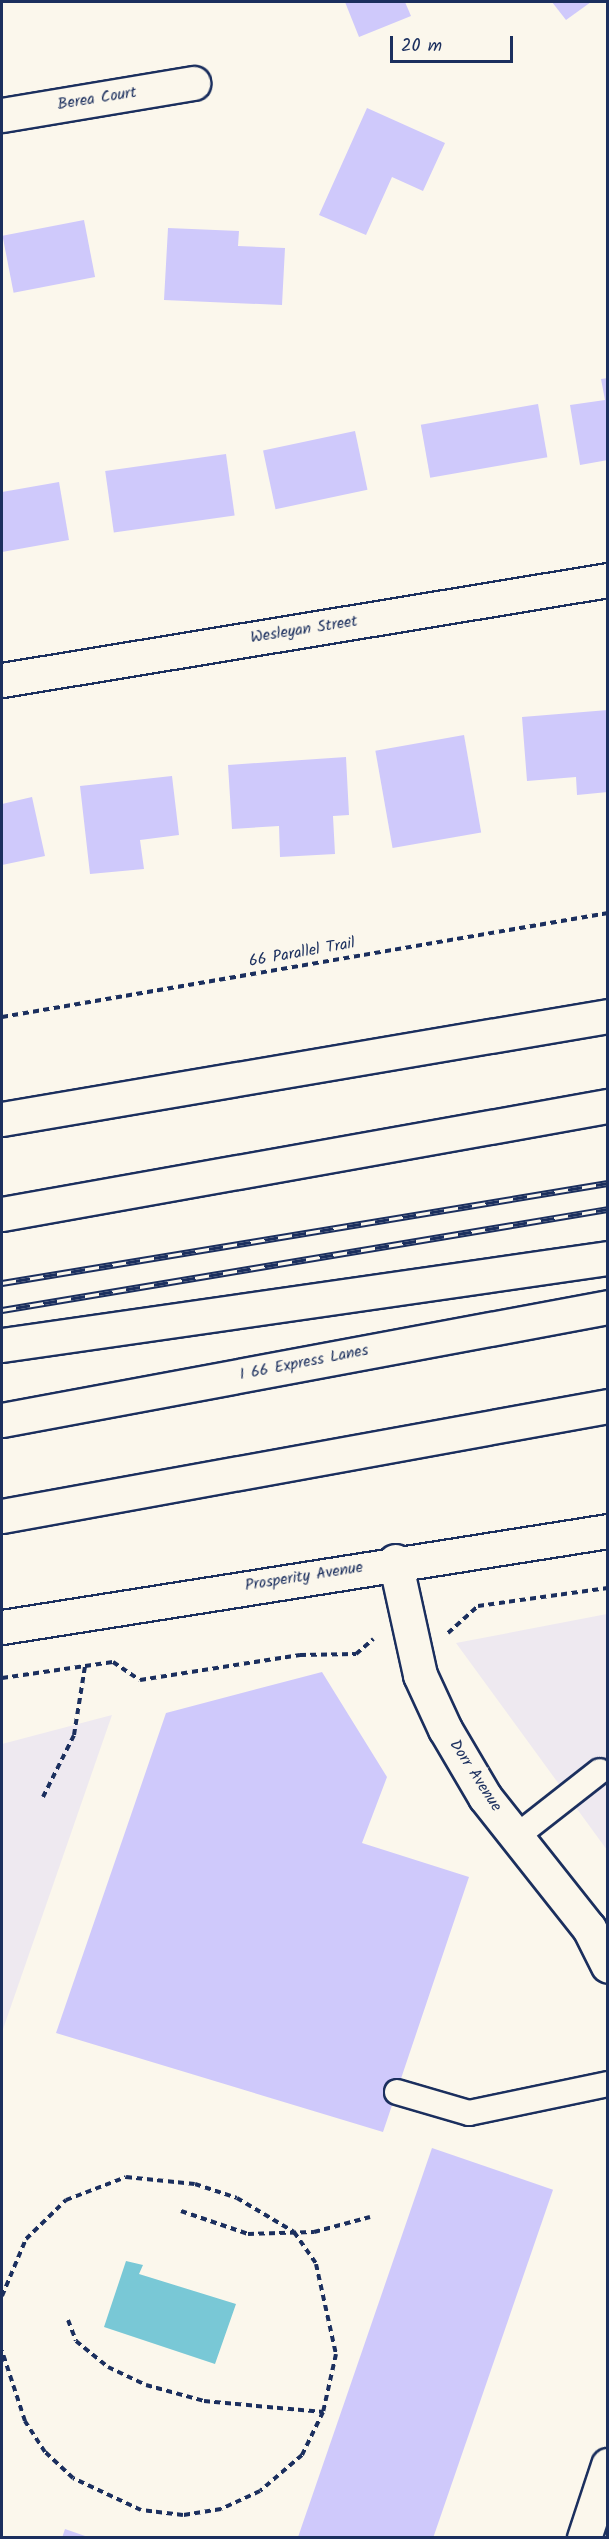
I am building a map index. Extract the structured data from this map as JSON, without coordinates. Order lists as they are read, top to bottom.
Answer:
{
  "streets": {
    "main road": [
      "Berea Court",
      "Wesleyan Street",
      "I 66 Express Lanes",
      "Prosperity Avenue",
      "Dorr Avenue"
    ],
    "path": ["66 Parallel Trail"]
  },
  "crossings": [
    ["Prosperity Avenue", "Dorr Avenue"]
  ],
  "scale_bar": "20 m"
}
